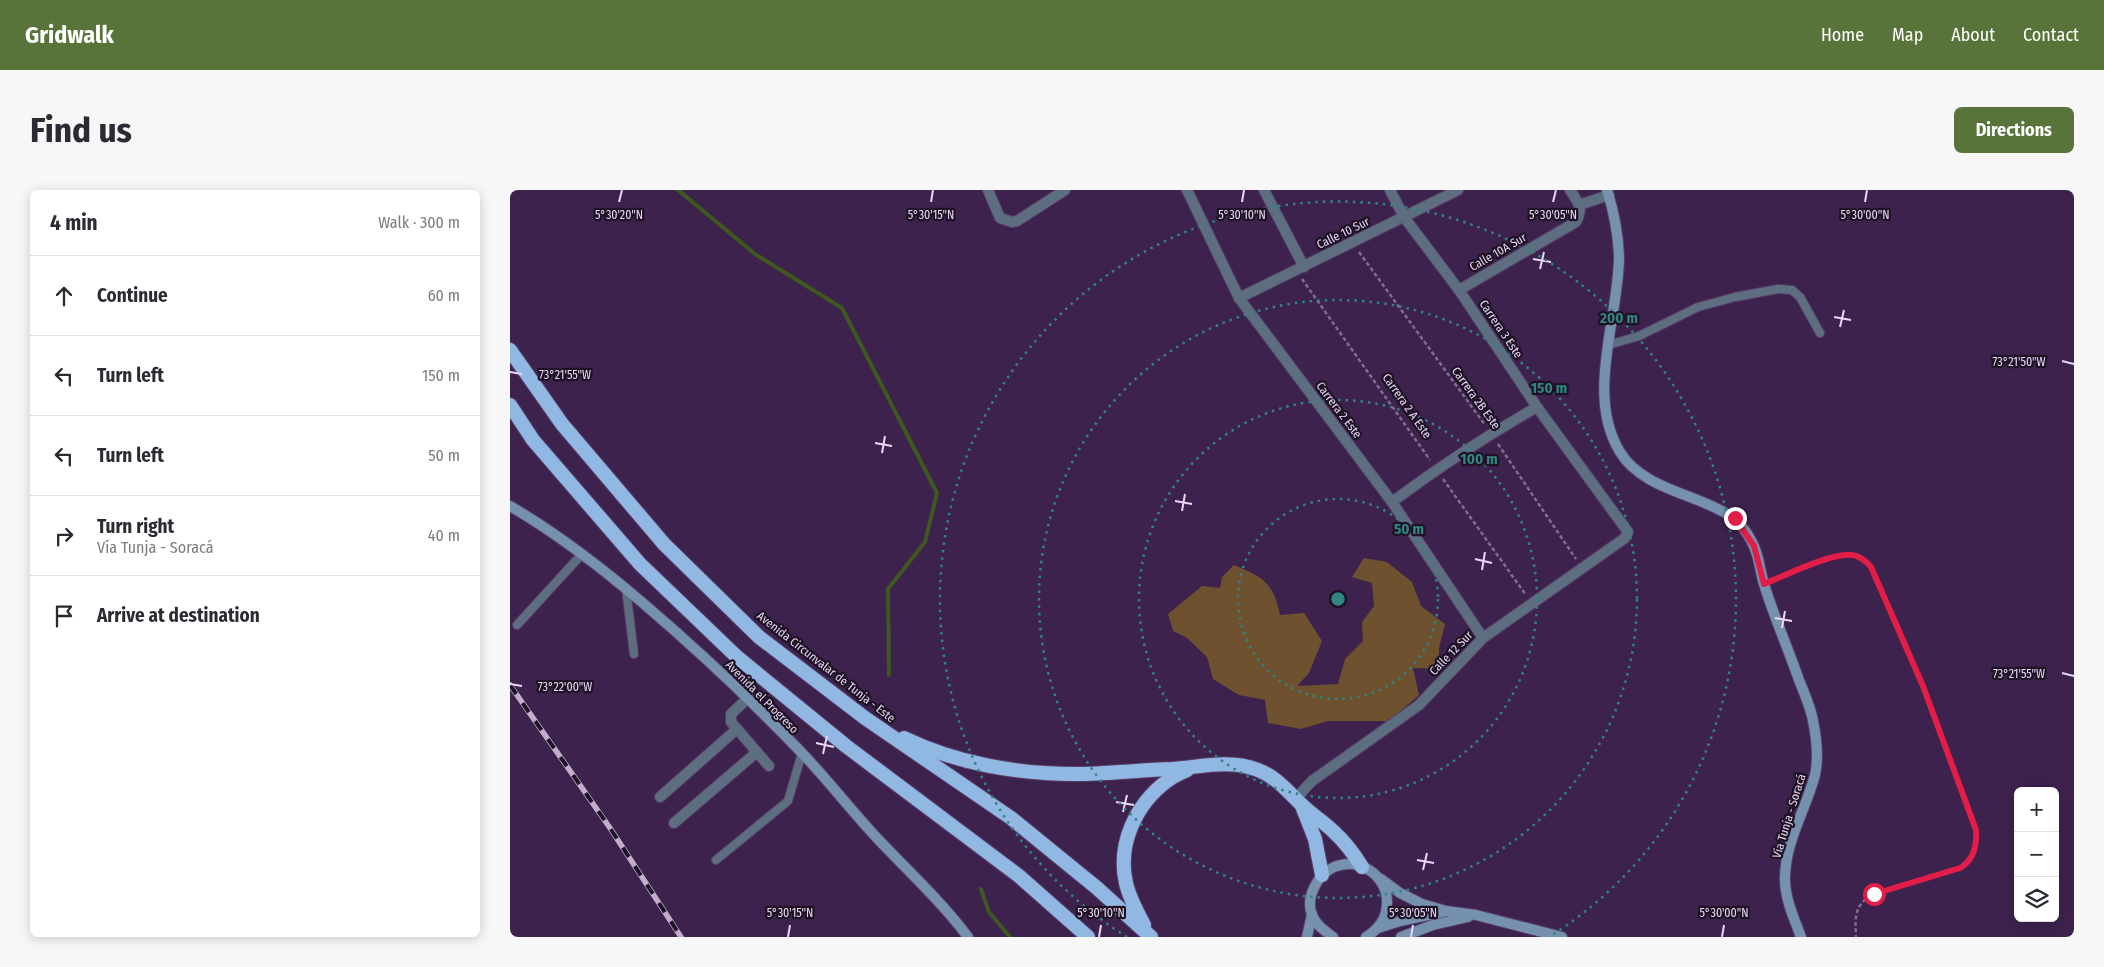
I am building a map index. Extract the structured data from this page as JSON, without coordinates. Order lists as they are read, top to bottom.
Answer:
{
  "streets": {
    "highway": ["Avenida Circunvalar de Tunja - Este"],
    "main road": ["Avenida el Progreso", "Vía Tunja - Soracá"],
    "street": [
      "Calle 10 Sur",
      "Calle 10A Sur",
      "Carrera 3 Este",
      "Carrera 2 Este",
      "Calle 12 Sur"
    ],
    "path": ["Carrera 2B Este", "Carrera 2 A Este"]
  },
  "crossings": [
    ["Calle 10 Sur", "Carrera 3 Este"],
    ["Calle 10 Sur", "Carrera 2B Este"],
    ["Calle 10 Sur", "Carrera 2 A Este"],
    ["Calle 10 Sur", "Carrera 2 Este"],
    ["Calle 10A Sur", "Carrera 3 Este"],
    ["Carrera 3 Este", "Calle 12 Sur"],
    ["Carrera 2B Este", "Calle 12 Sur"],
    ["Carrera 2 A Este", "Calle 12 Sur"],
    ["Carrera 2 Este", "Calle 12 Sur"]
  ],
  "page": {
    "header": "Gridwalk",
    "nav": [
      "Home",
      "Map",
      "About",
      "Contact"
    ],
    "buttons": "Directions",
    "title": "Find us",
    "heading": ["4 min", "Walk · 300 m"],
    "list": [
      ["Continue", "60 m"],
      ["Turn left", "150 m"],
      ["Turn left", "50 m"],
      ["Turn right", "Vía Tunja - Soracá", "40 m"],
      "Arrive at destination"
    ],
    "map_buttons": ["+", "−"]
  },
  "coordinates": [
    "5°30'20\"N",
    "5°30'15\"N",
    "5°30'10\"N",
    "5°30'05\"N",
    "5°30'00\"N",
    "73°21'50\"W",
    "73°21'55\"W",
    "73°22'00\"W"
  ],
  "rings": [
    "200 m",
    "150 m",
    "100 m",
    "50 m"
  ]
}
